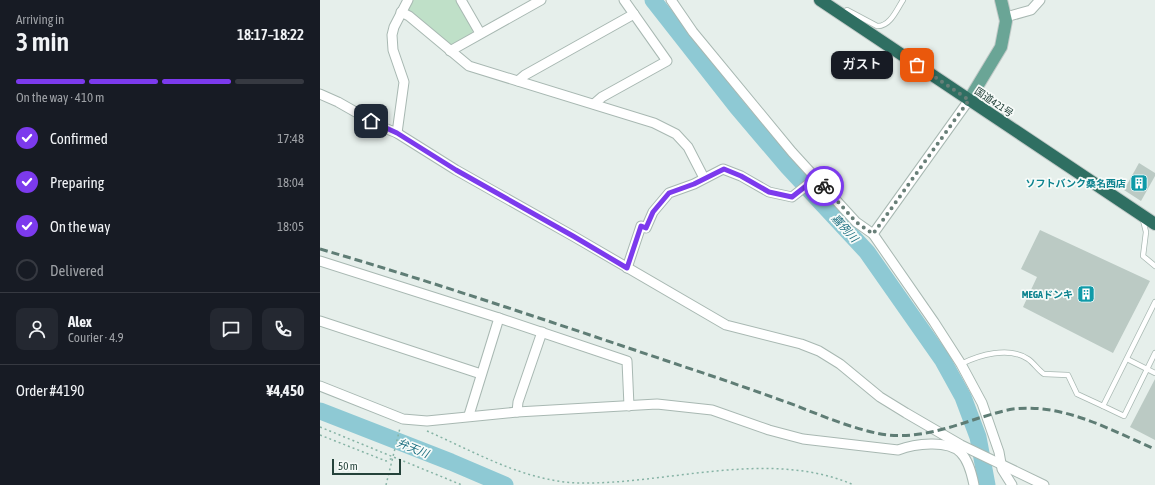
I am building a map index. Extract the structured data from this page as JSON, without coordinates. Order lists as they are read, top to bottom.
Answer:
{
  "streets": {
    "highway": ["国道421号"]
  },
  "water": ["嘉例川", "弁天川"],
  "places": {
    "other": ["ガスト"],
    "building": ["ソフトバンク桑名西店", "MEGAドンキ"]
  },
  "scale_bar": "50 m",
  "page": {
    "heading": ["3 min", "Arriving in", "18:17–18:22"],
    "panel": [
      "Alex",
      "Courier · 4.9",
      "Order #4190",
      "¥4,450"
    ],
    "bubble": "ガスト",
    "bar": "On the way · 410 m",
    "list": [
      ["Confirmed", "17:48"],
      ["Preparing", "18:04"],
      ["On the way", "18:05"],
      "Delivered"
    ],
    "scale": "50 m"
  }
}
